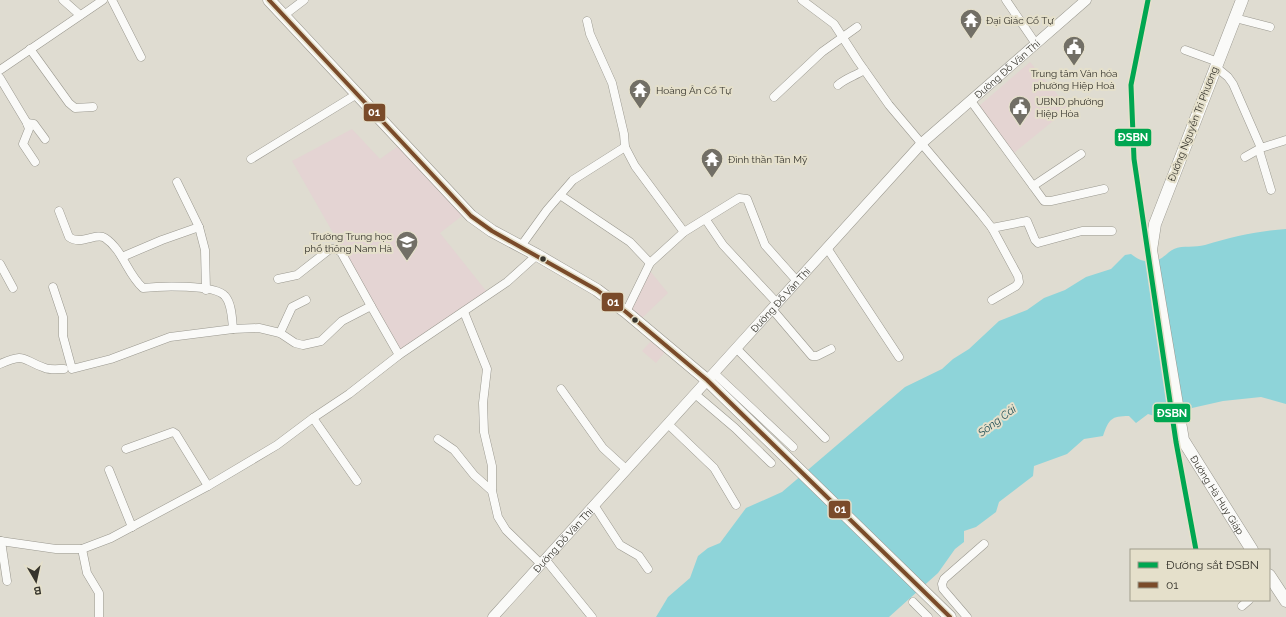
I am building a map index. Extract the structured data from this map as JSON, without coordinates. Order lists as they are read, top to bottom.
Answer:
{
  "streets": {
    "main road": ["Đường Nguyễn Tri Phương", "Đường Hà Huy Giáp"],
    "street": ["Đường Đỗ Văn Thi"]
  },
  "crossings": [
    ["Đường Nguyễn Tri Phương", "Đường Hà Huy Giáp"]
  ],
  "water": ["Sông Cái"],
  "places": {
    "temple": ["Đại Giác Cổ Tự", "Hoàng Ân Cổ Tự", "Đình thần Tân Mỹ"],
    "public building": ["Trung tâm Văn hóa phường Hiệp Hoà", "UBND phường Hiệp Hòa"],
    "school or university": ["Trường Trung học phổ thông Nam Hà"]
  },
  "lines": ["rail line ĐSBN", "transit line 01"],
  "legend": ["Đường sắt ĐSBN", "01"],
  "north": "bottom"
}
